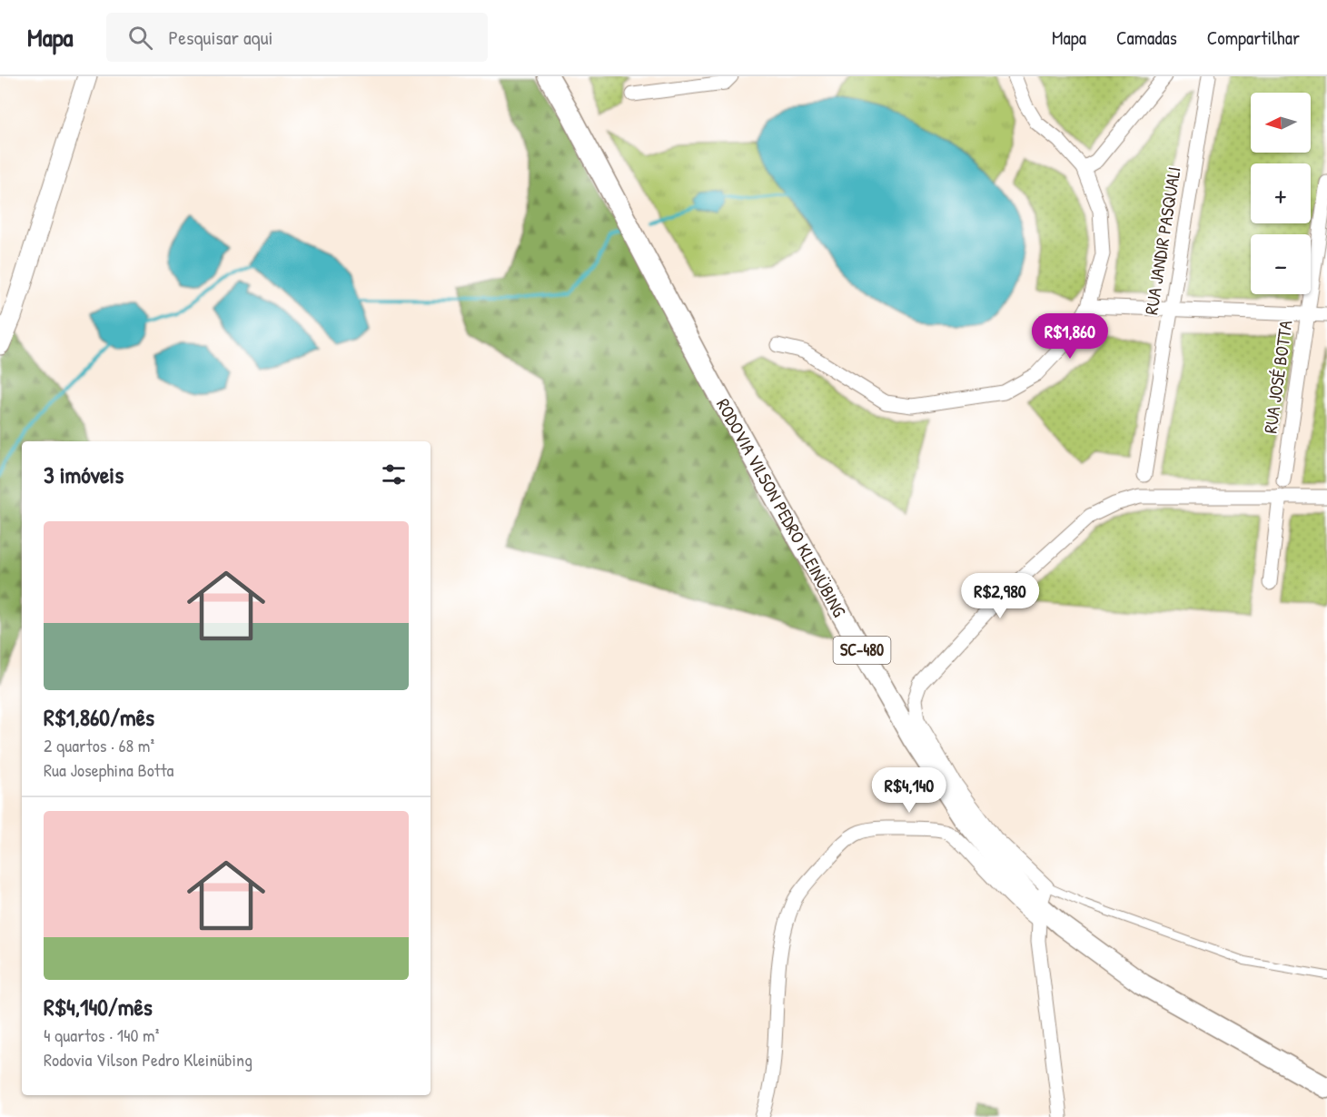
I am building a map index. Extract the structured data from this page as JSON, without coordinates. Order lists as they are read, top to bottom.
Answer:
{
  "streets": {
    "main road": ["RODOVIA VILSON PEDRO KLEINÜBING", "SC-480"],
    "street": ["RUA JANDIR PASQUALI", "RUA JOSÉ BOTTA"]
  },
  "north": "left",
  "page": {
    "header": "Mapa",
    "search": "Pesquisar aqui",
    "nav": ["Mapa", "Camadas", "Compartilhar"],
    "map_buttons": ["+", "−"],
    "price": ["R$1,860", "R$2,980", "R$4,140"],
    "heading": "3 imóveis",
    "list": [
      {
        "name": "R$1,860/mês",
        "note": "2 quartos · 68 m² · Rua Josephina Botta"
      },
      {
        "name": "R$4,140/mês",
        "note": "4 quartos · 140 m² · Rodovia Vilson Pedro Kleinübing"
      }
    ]
  }
}
